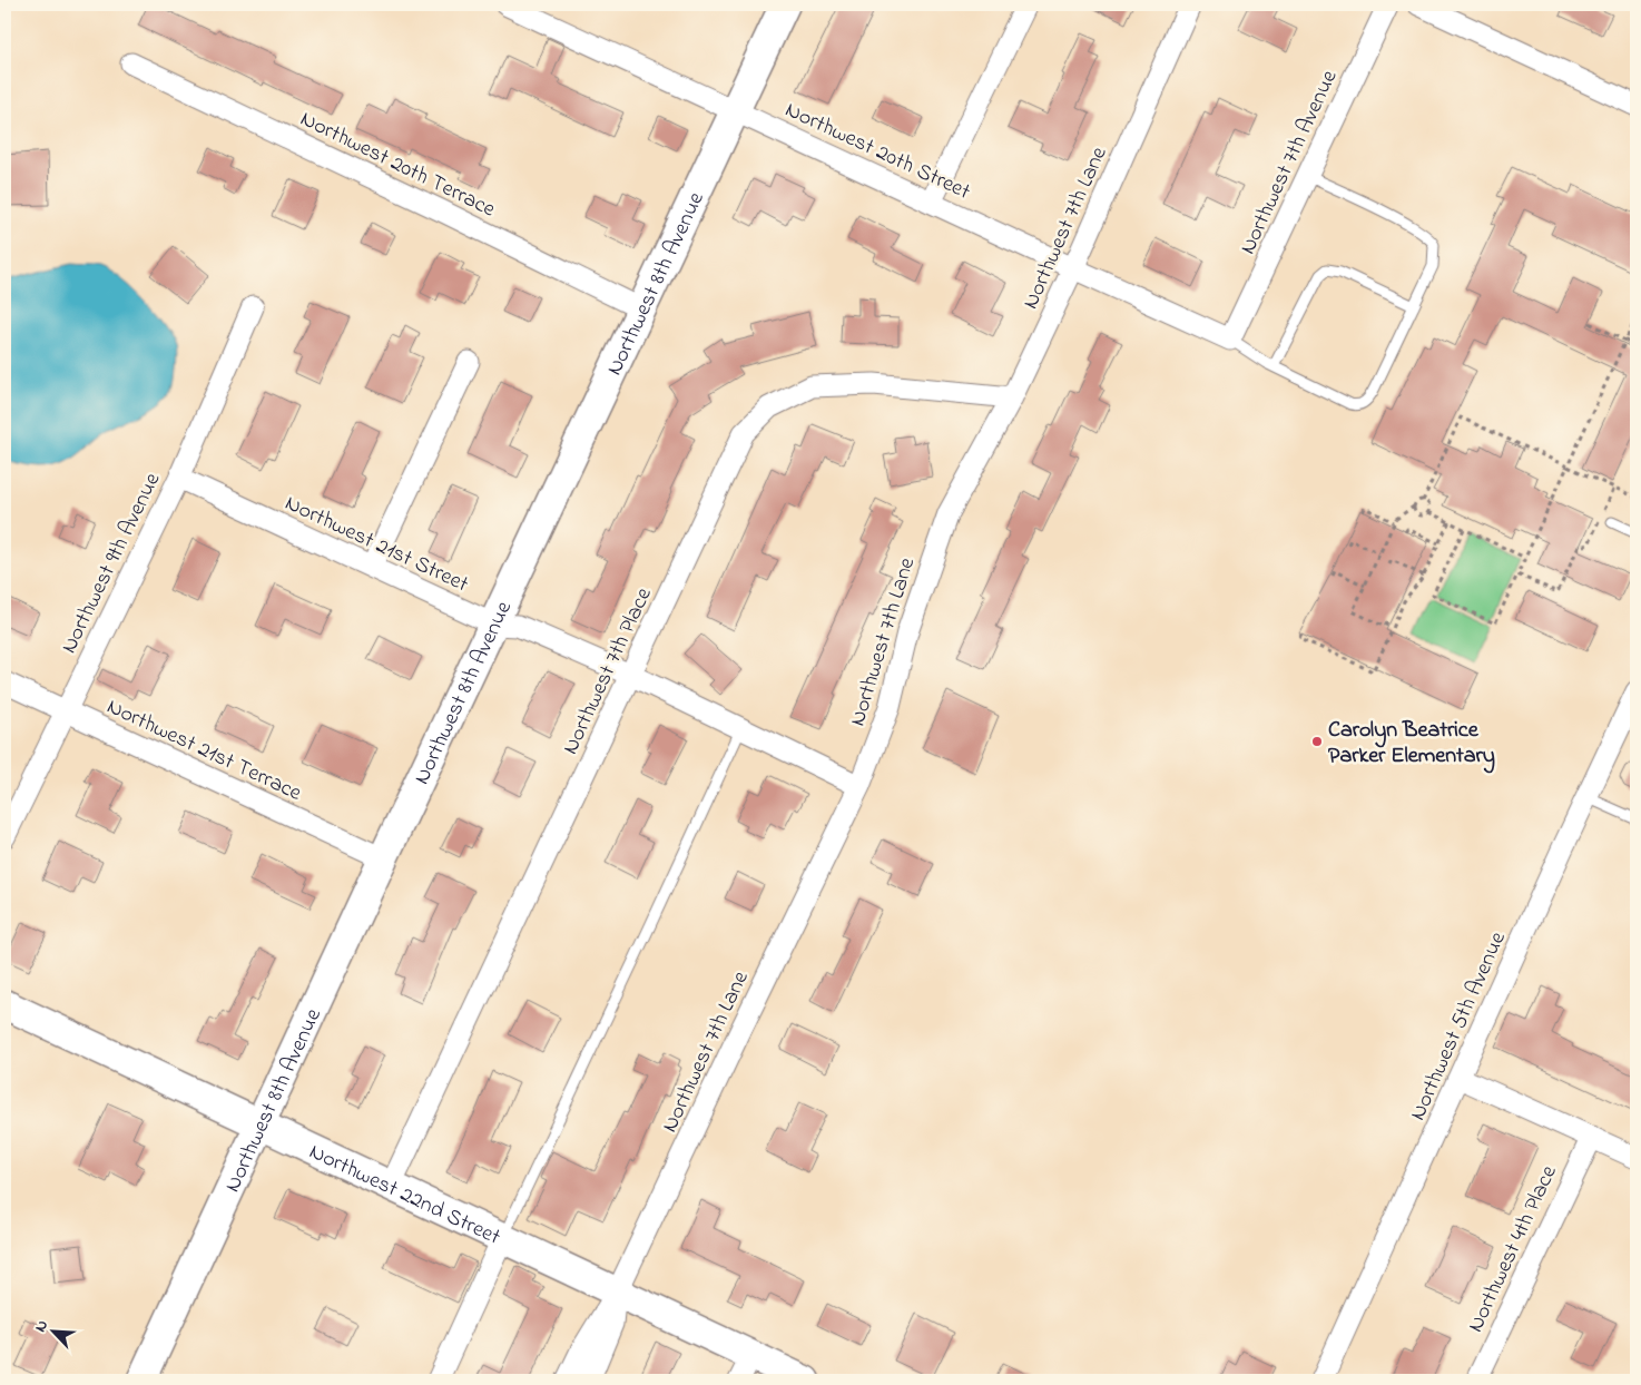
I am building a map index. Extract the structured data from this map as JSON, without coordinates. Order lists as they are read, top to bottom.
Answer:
{
  "streets": {
    "street": [
      "Northwest 20th Street",
      "Northwest 7th Avenue",
      "Northwest 20th Terrace",
      "Northwest 7th Lane",
      "Northwest 8th Avenue",
      "Northwest 21st Street",
      "Northwest 9th Avenue",
      "Northwest 7th Place",
      "Northwest 21st Terrace",
      "Northwest 5th Avenue",
      "Northwest 22nd Street",
      "Northwest 4th Place"
    ]
  },
  "crossings": [
    ["Northwest 20th Street", "Northwest 7th Avenue"],
    ["Northwest 20th Street", "Northwest 7th Lane"],
    ["Northwest 20th Street", "Northwest 8th Avenue"],
    ["Northwest 20th Terrace", "Northwest 8th Avenue"],
    ["Northwest 7th Lane", "Northwest 21st Street"],
    ["Northwest 7th Lane", "Northwest 7th Place"],
    ["Northwest 7th Lane", "Northwest 22nd Street"],
    ["Northwest 8th Avenue", "Northwest 21st Street"],
    ["Northwest 8th Avenue", "Northwest 21st Terrace"],
    ["Northwest 8th Avenue", "Northwest 22nd Street"],
    ["Northwest 21st Street", "Northwest 9th Avenue"],
    ["Northwest 21st Street", "Northwest 7th Place"],
    ["Northwest 9th Avenue", "Northwest 21st Terrace"],
    ["Northwest 7th Place", "Northwest 22nd Street"]
  ],
  "places": ["Carolyn Beatrice Parker Elementary"],
  "north": "top left"
}
